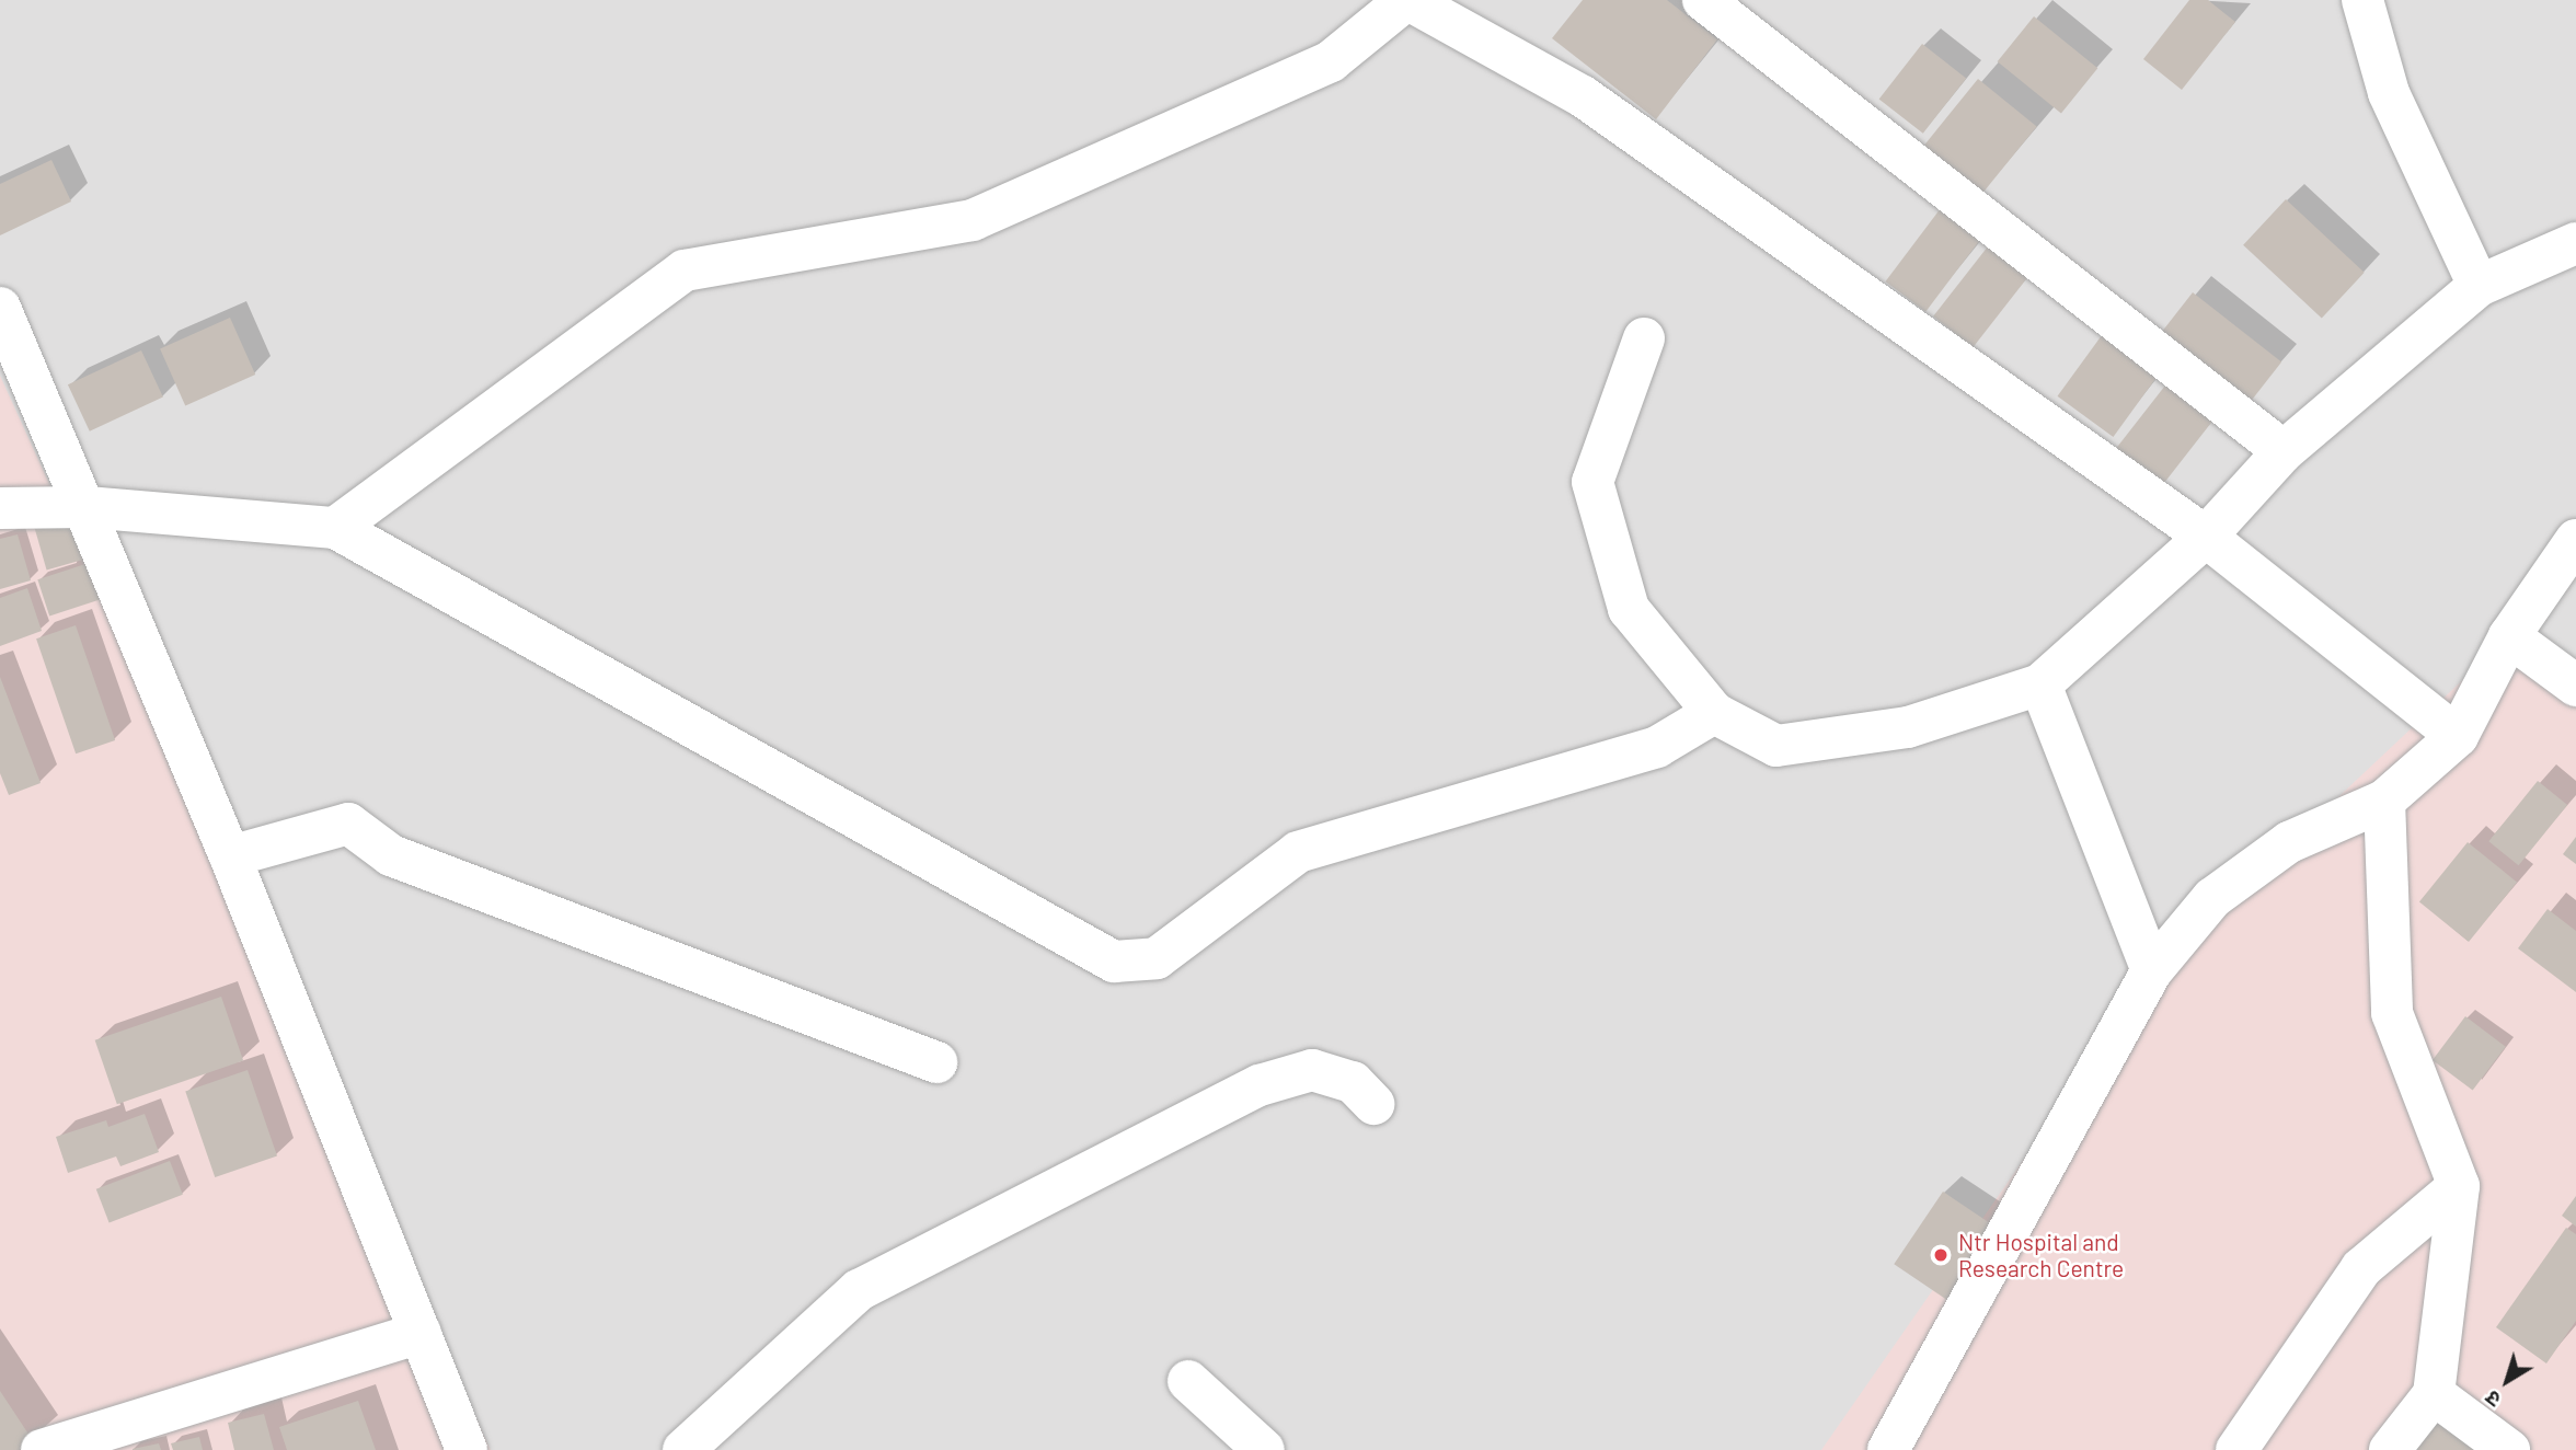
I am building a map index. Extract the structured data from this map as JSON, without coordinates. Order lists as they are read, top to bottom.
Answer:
{
  "places": ["Ntr Hospital and Research Centre"],
  "north": "bottom left"
}
